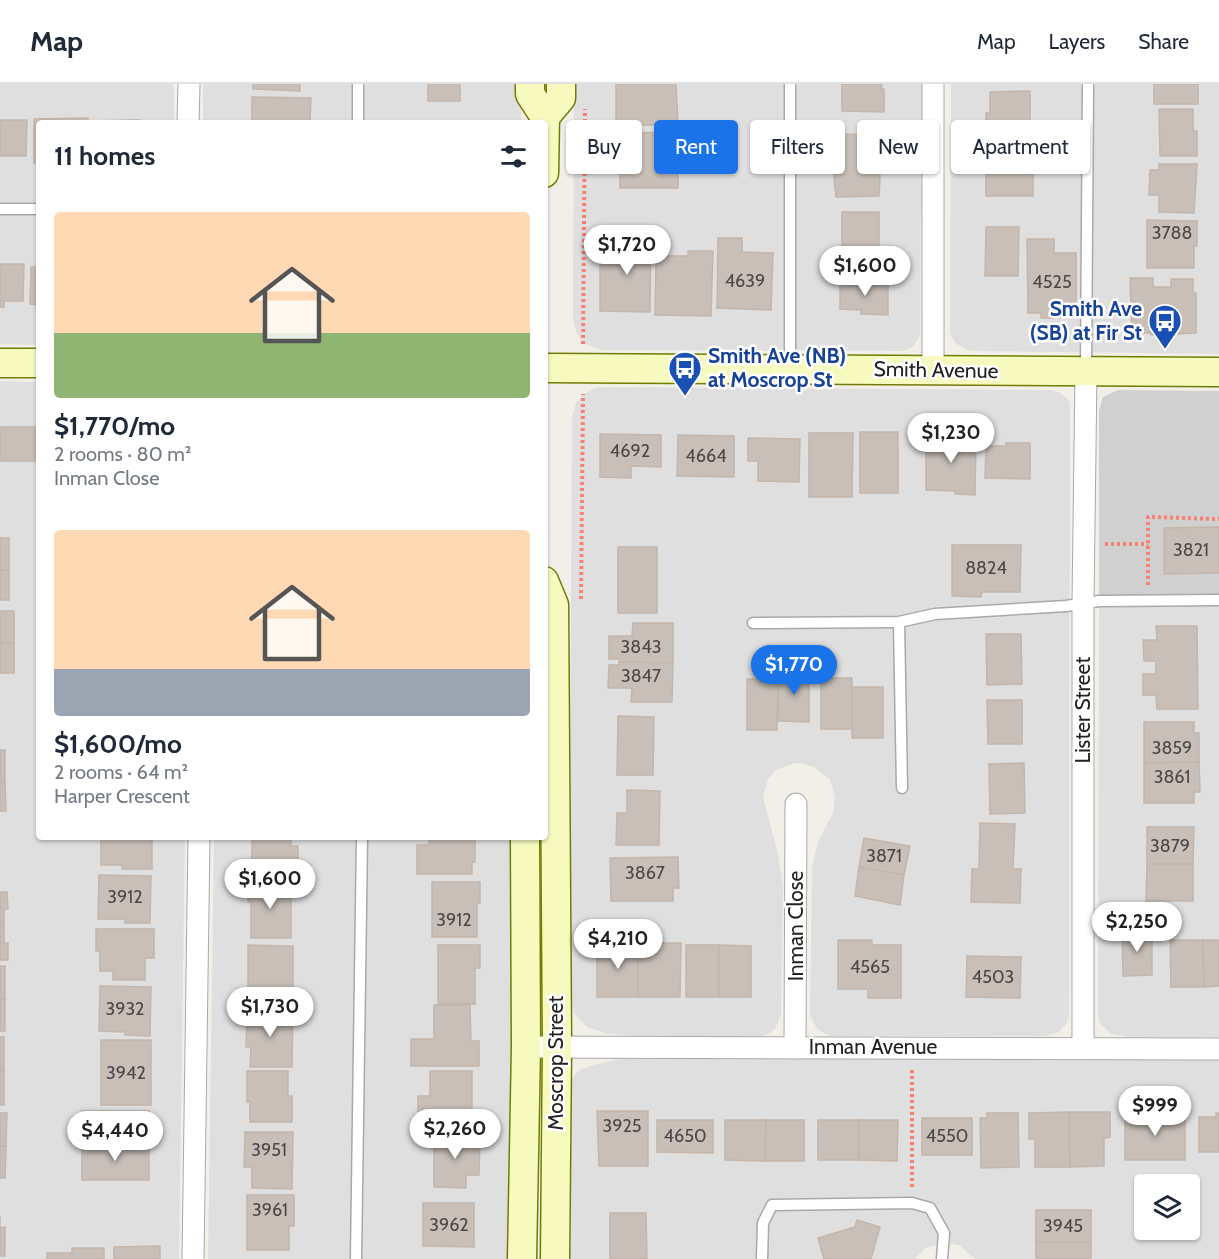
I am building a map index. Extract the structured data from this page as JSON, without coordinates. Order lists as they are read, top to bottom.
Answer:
{
  "streets": {
    "street": [
      "Smith Avenue",
      "Lister Street",
      "Inman Close",
      "Inman Avenue",
      "Moscrop Street"
    ]
  },
  "crossings": [
    ["Smith Avenue", "Lister Street"],
    ["Lister Street", "Inman Avenue"],
    ["Inman Close", "Inman Avenue"],
    ["Inman Avenue", "Moscrop Street"]
  ],
  "places": {
    "bus stop": ["Smith Ave (SB) at Fir St", "Smith Ave (NB) at Moscrop St"]
  },
  "house_numbers": [
    "3788",
    "4639",
    "4525",
    "4692",
    "4664",
    "3821",
    "8824",
    "3843",
    "3847",
    "3859",
    "3861",
    "3879",
    "3871",
    "3867",
    "3912",
    "3912",
    "4565",
    "4503",
    "3932",
    "3942",
    "3925",
    "4650",
    "4550",
    "3951",
    "3961",
    "3962",
    "3945"
  ],
  "page": {
    "header": "Map",
    "nav": ["Map", "Layers", "Share"],
    "chip": [
      "Buy",
      "Rent",
      "Filters",
      "New",
      "Apartment"
    ],
    "heading": "11 homes",
    "list": [
      {
        "name": "$1,770/mo",
        "note": "2 rooms · 80 m² · Inman Close"
      },
      {
        "name": "$1,600/mo",
        "note": "2 rooms · 64 m² · Harper Crescent"
      }
    ],
    "price": [
      "$1,720",
      "$1,600",
      "$1,230",
      "$1,770",
      "$1,600",
      "$2,250",
      "$4,210",
      "$1,730",
      "$999",
      "$2,260",
      "$4,440"
    ]
  }
}
